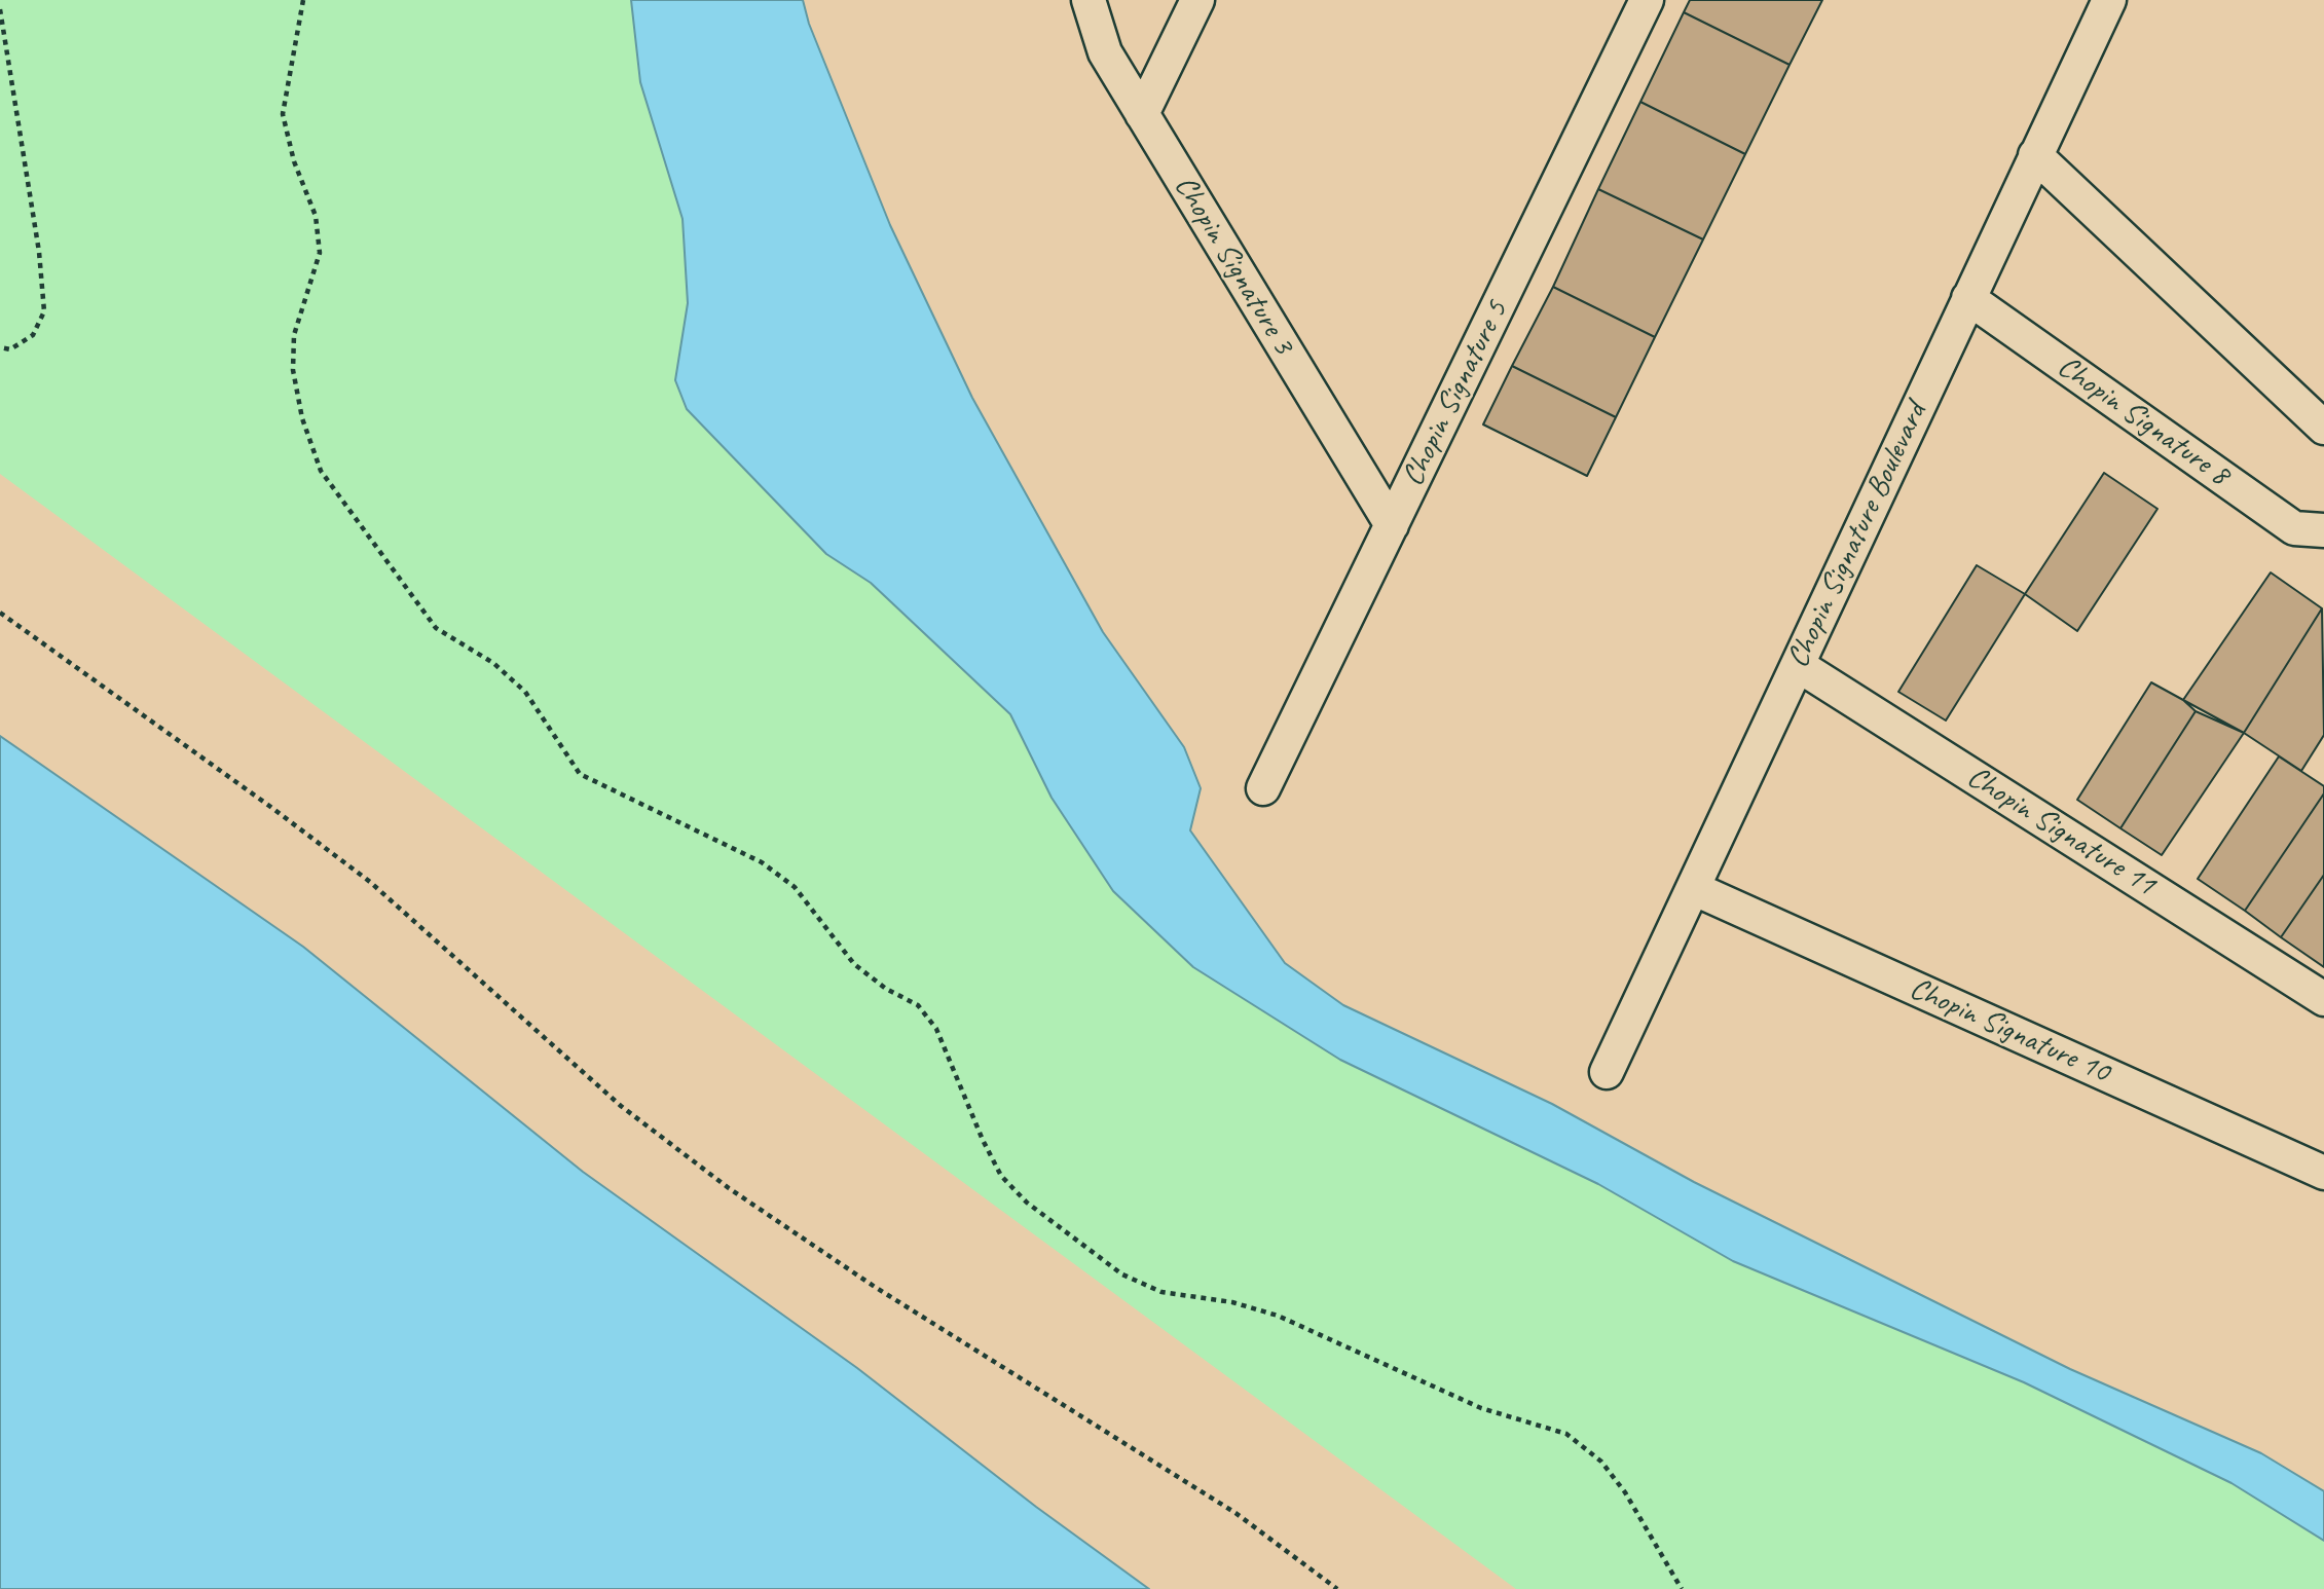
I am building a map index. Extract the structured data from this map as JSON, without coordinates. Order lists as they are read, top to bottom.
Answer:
{
  "streets": {
    "street": [
      "Chopin Signature 3",
      "Chopin Signature 5",
      "Chopin Signature 8",
      "Chopin Signature Boulevard",
      "Chopin Signature 11",
      "Chopin Signature 10"
    ]
  },
  "crossings": [
    ["Chopin Signature 3", "Chopin Signature 5"],
    ["Chopin Signature 8", "Chopin Signature Boulevard"],
    ["Chopin Signature Boulevard", "Chopin Signature 11"],
    ["Chopin Signature Boulevard", "Chopin Signature 10"]
  ]
}
